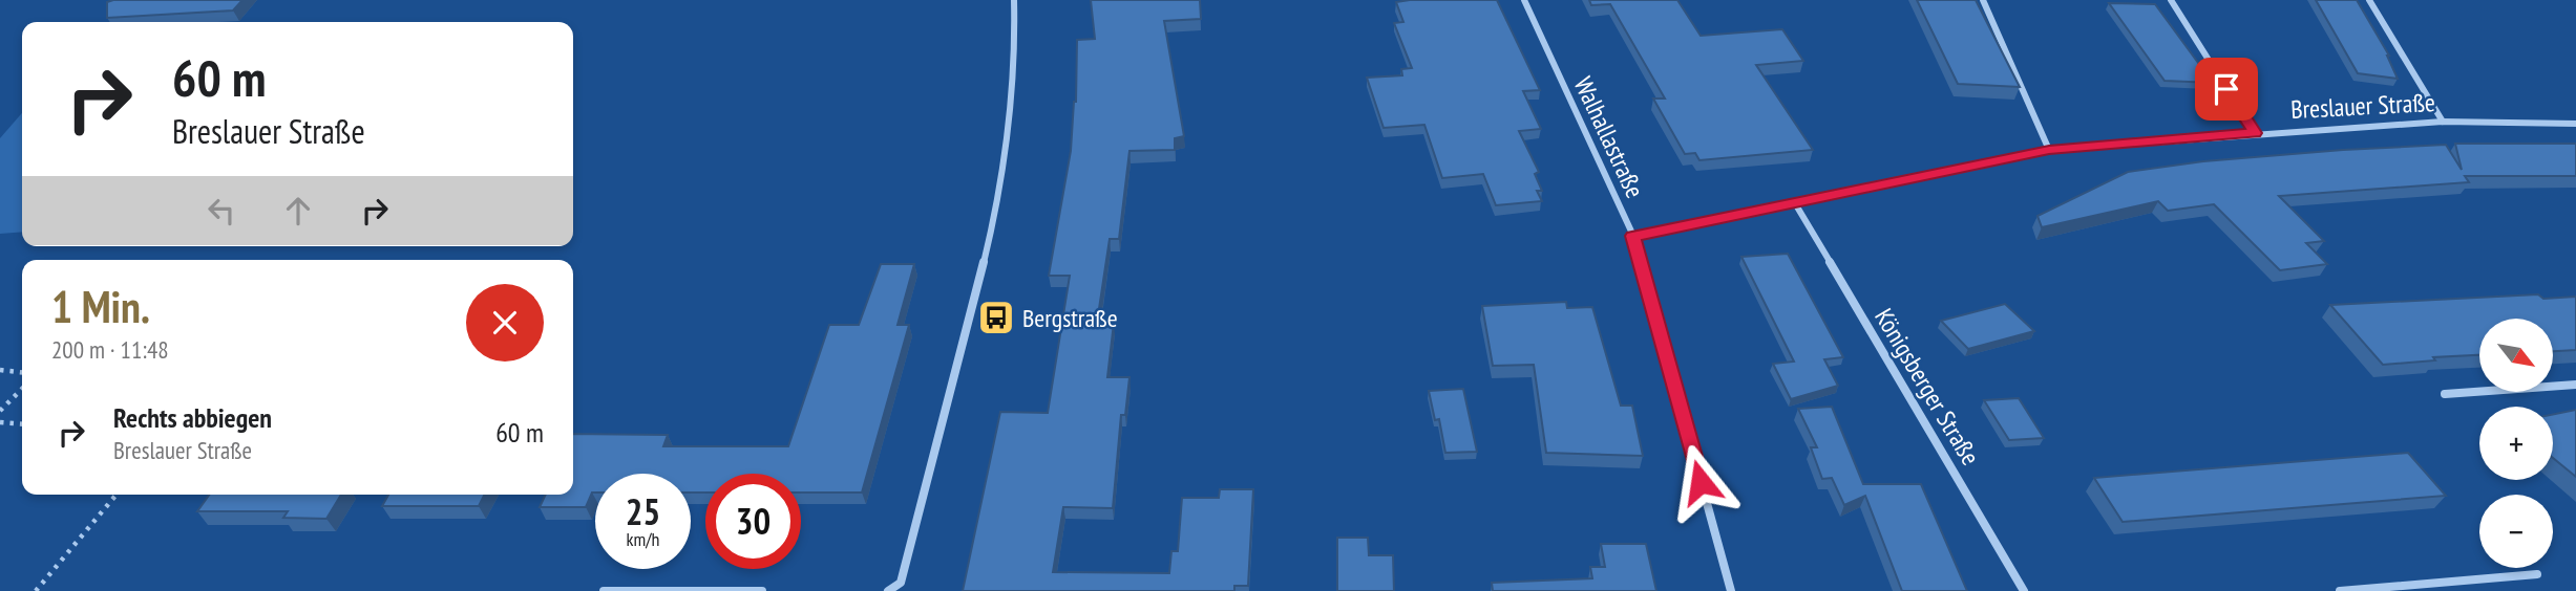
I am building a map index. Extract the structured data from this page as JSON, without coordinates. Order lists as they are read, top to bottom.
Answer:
{
  "streets": {
    "street": ["Breslauer Straße", "Walhallastraße", "Königsberger Straße"]
  },
  "crossings": [
    ["Breslauer Straße", "Walhallastraße"],
    ["Breslauer Straße", "Königsberger Straße"]
  ],
  "places": {
    "bus stop": ["Bergstraße"]
  },
  "north": "bottom right",
  "page": {
    "turn": ["60 m", "Breslauer Straße"],
    "heading": ["1 Min.", "200 m · 11:48"],
    "map_buttons": ["+", "−"],
    "list": [
      {
        "name": "Rechts abbiegen",
        "note": "Breslauer Straße",
        "value": "60 m"
      }
    ],
    "speed": "25 km/h",
    "limit": "30"
  }
}
